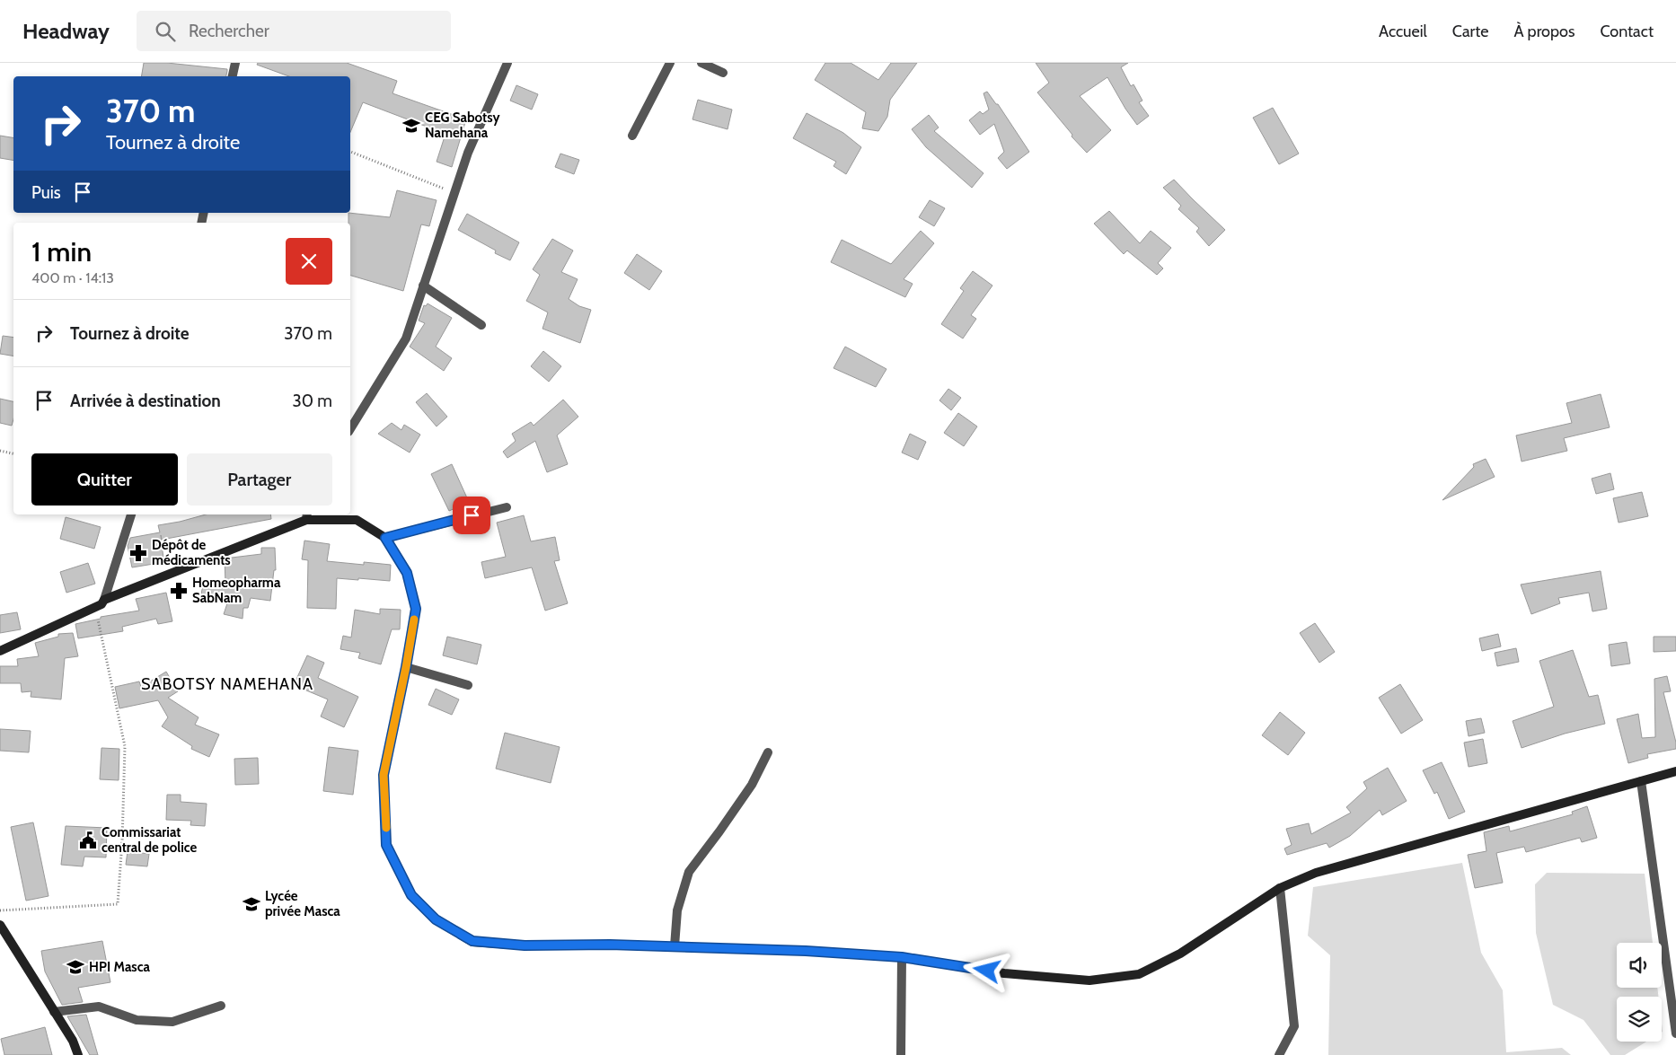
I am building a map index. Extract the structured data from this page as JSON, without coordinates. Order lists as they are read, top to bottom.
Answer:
{
  "districts": ["SABOTSY NAMEHANA"],
  "places": {
    "school or university": ["CEG Sabotsy Namehana", "Lycée privée Masca", "HPI Masca"],
    "pharmacy": ["Dépôt de médicaments", "Homeopharma SabNam"],
    "public building": ["Commissariat central de police"]
  },
  "page": {
    "header": "Headway",
    "search": "Rechercher",
    "nav": [
      "Accueil",
      "Carte",
      "À propos",
      "Contact"
    ],
    "turn": ["370 m", "Tournez à droite"],
    "then": "Puis",
    "heading": ["1 min", "400 m · 14:13"],
    "list": [
      {
        "name": "Tournez à droite",
        "value": "370 m"
      },
      {
        "name": "Arrivée à destination",
        "value": "30 m"
      }
    ],
    "buttons": ["Quitter", "Partager"]
  }
}
